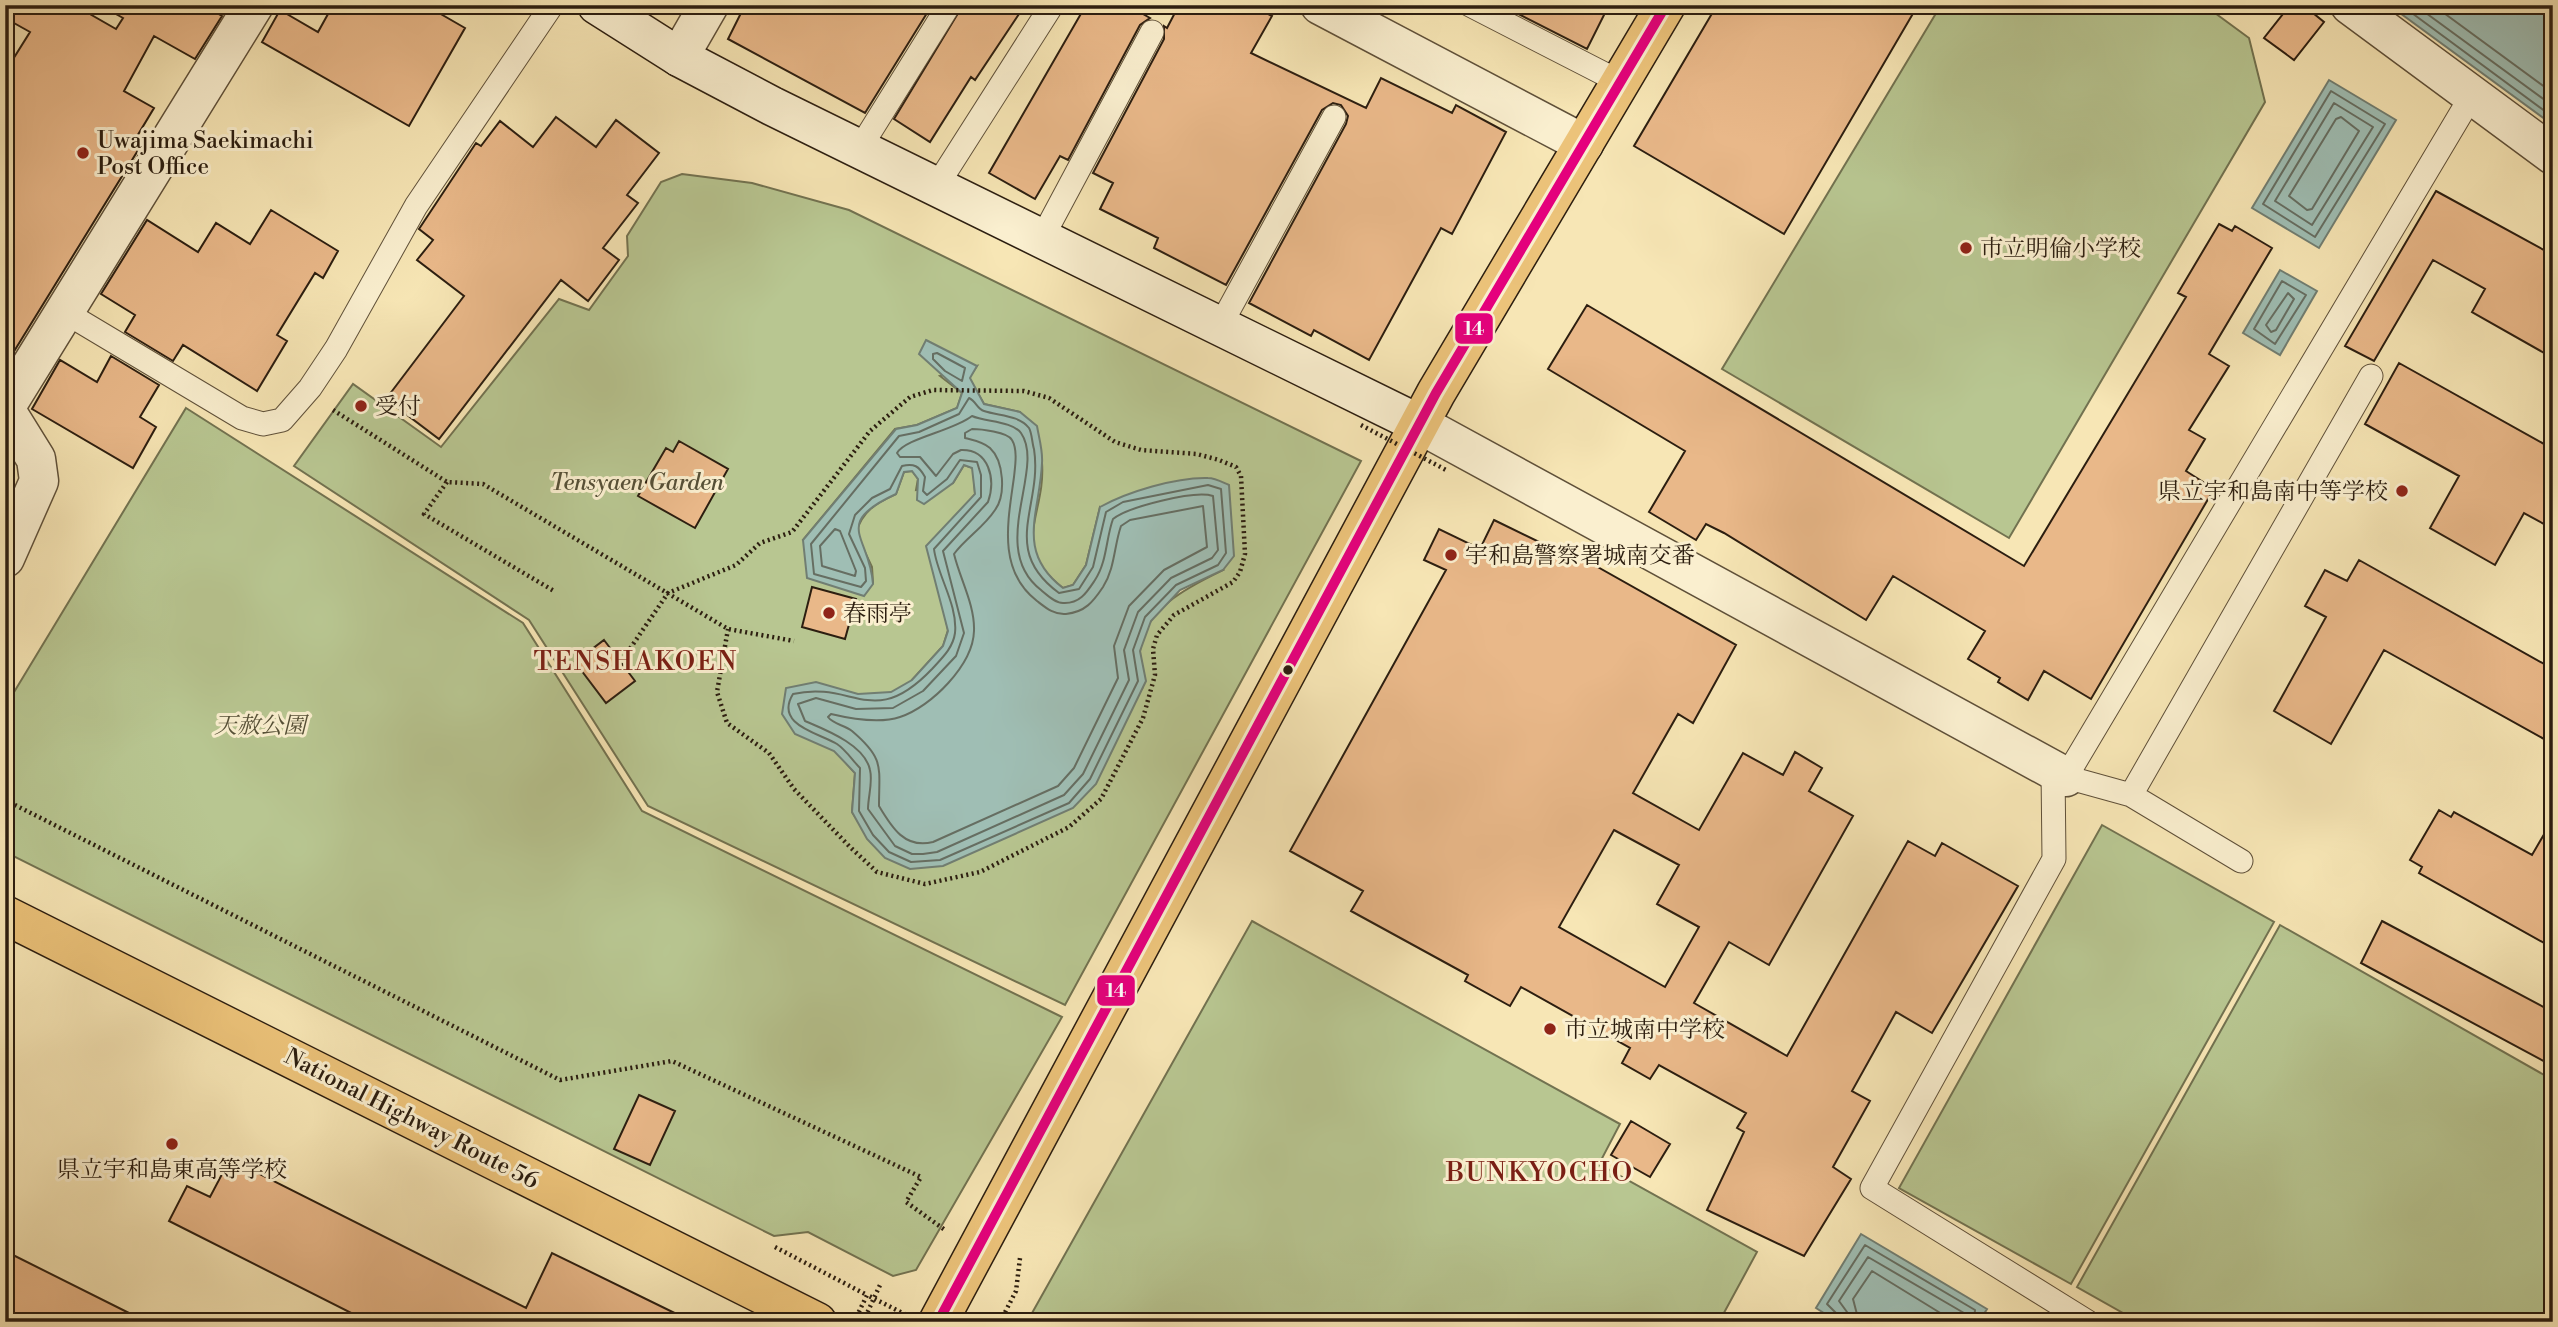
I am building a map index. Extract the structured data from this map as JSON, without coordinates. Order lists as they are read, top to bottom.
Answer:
{
  "streets": {
    "highway": ["National Highway Route 56"]
  },
  "districts": ["TENSHAKOEN", "BUNKYOCHO"],
  "parks": ["Tensyaen Garden", "天赦公園"],
  "places": [
    "Uwajima Saekimachi Post Office",
    "市立明倫小学校",
    "受付",
    "県立宇和島南中等学校",
    "宇和島警察署城南交番",
    "春雨亭",
    "市立城南中学校",
    "県立宇和島東高等学校"
  ],
  "lines": ["transit line 14"]
}
